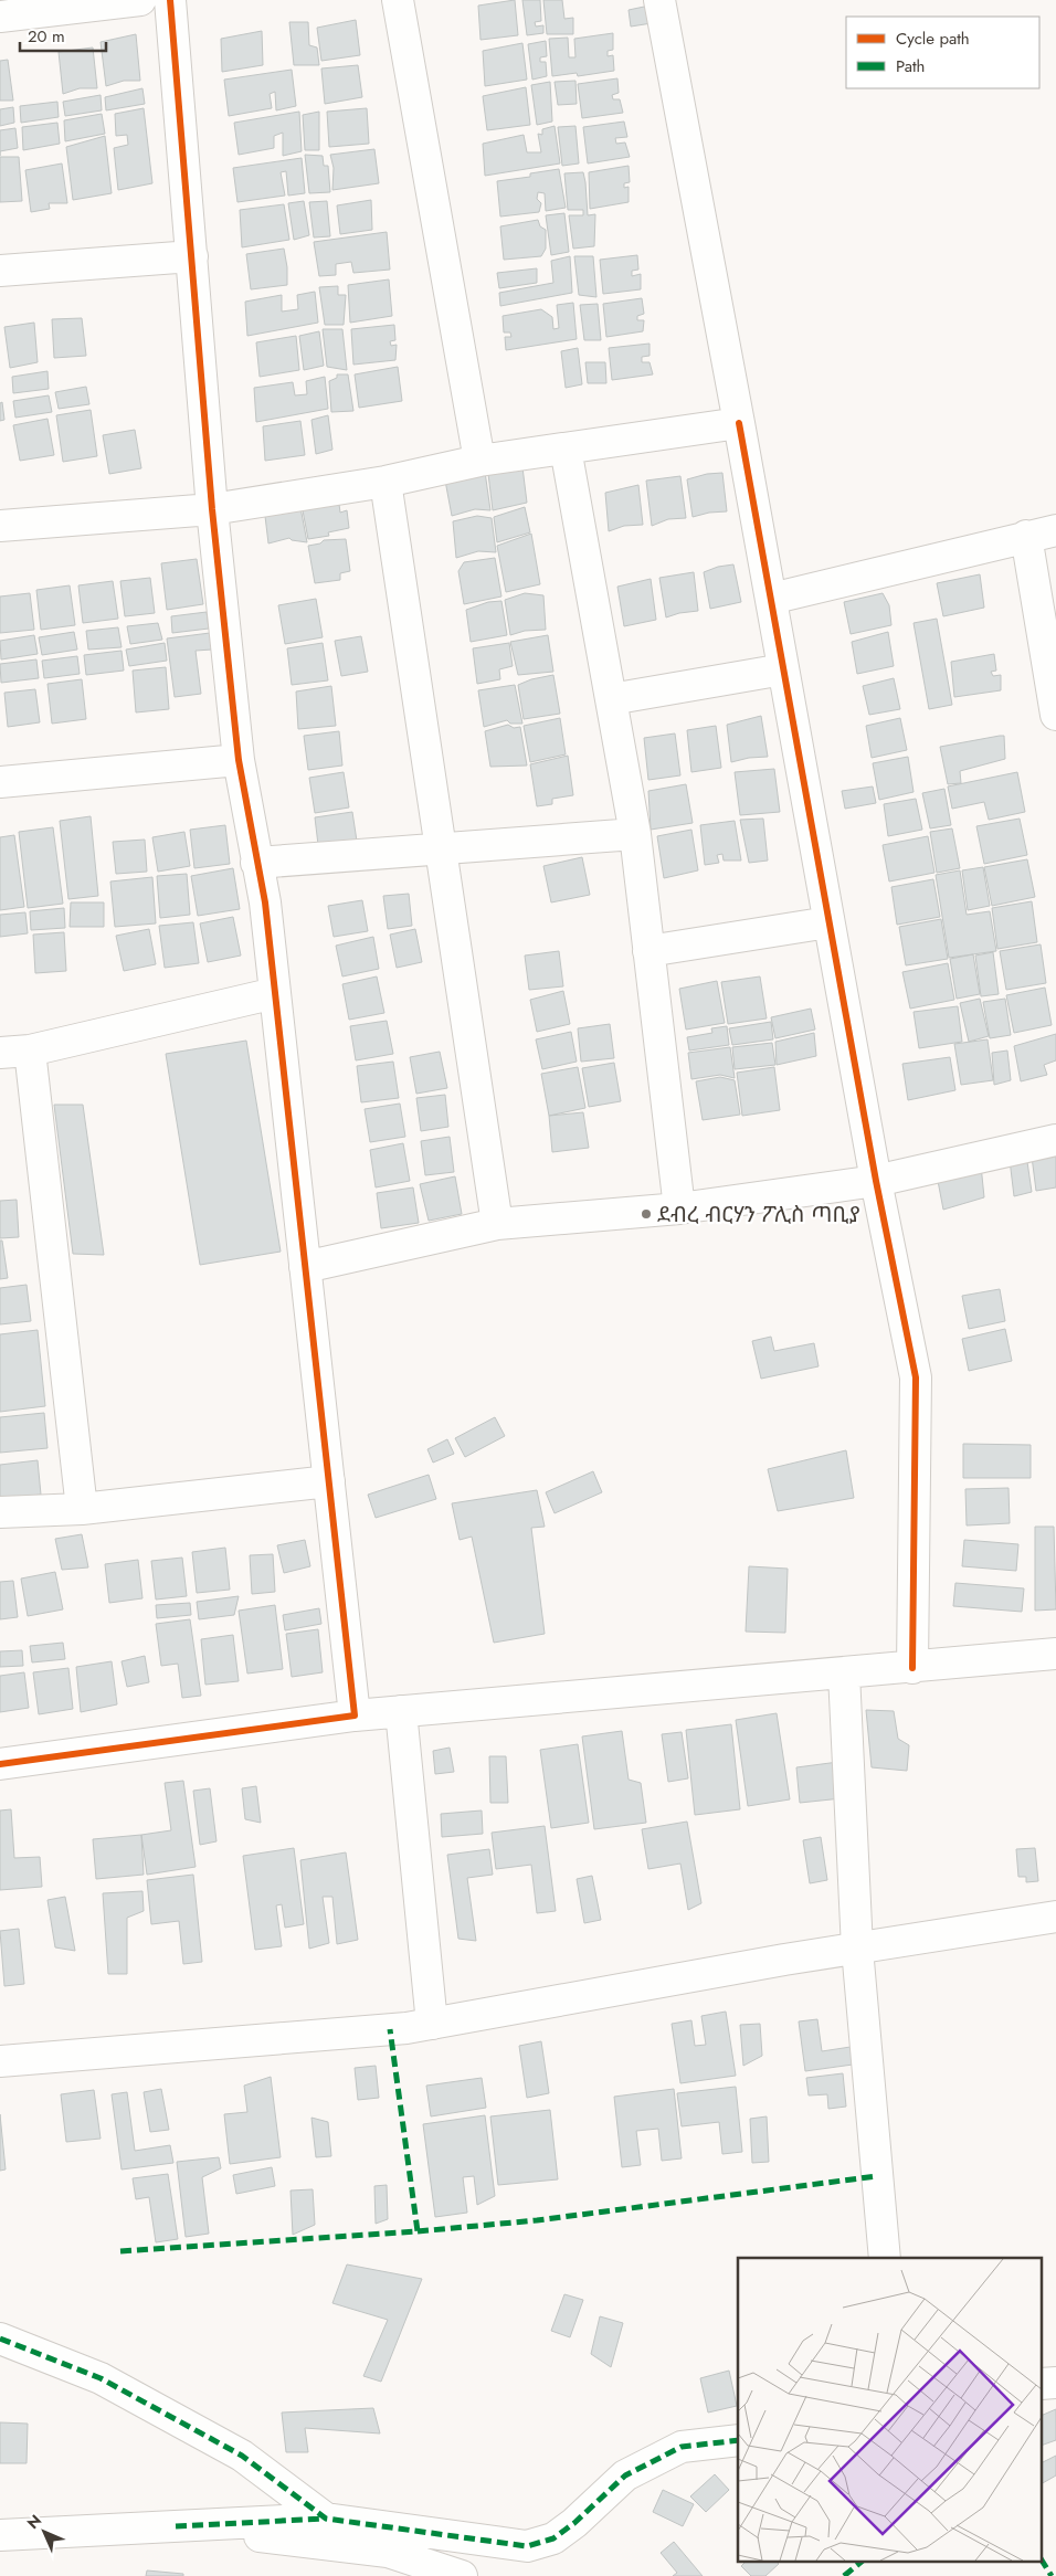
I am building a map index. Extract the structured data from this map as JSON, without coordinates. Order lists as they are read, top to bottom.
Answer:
{
  "places": ["ደብረ ብርሃን ፖሊስ ጣቢያ"],
  "legend": ["Cycle path", "Path"],
  "scale_bar": "20 m",
  "north": "top left"
}
